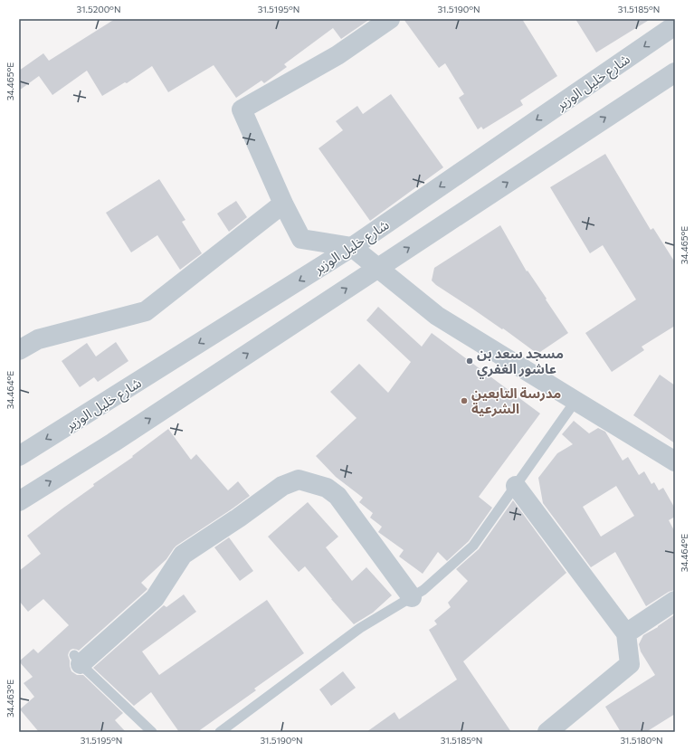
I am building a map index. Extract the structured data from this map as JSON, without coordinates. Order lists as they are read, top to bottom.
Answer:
{
  "streets": {
    "street": ["شارع خليل الوزير"]
  },
  "places": ["مسجد سعد بن عاشور الغفري", "مدرسة التابعين الشرعية"],
  "coordinates": [
    "31.5200°N",
    "31.5195°N",
    "31.5190°N",
    "31.5185°N",
    "34.465°E",
    "34.464°E",
    "34.463°E",
    "31.5180°N"
  ]
}
